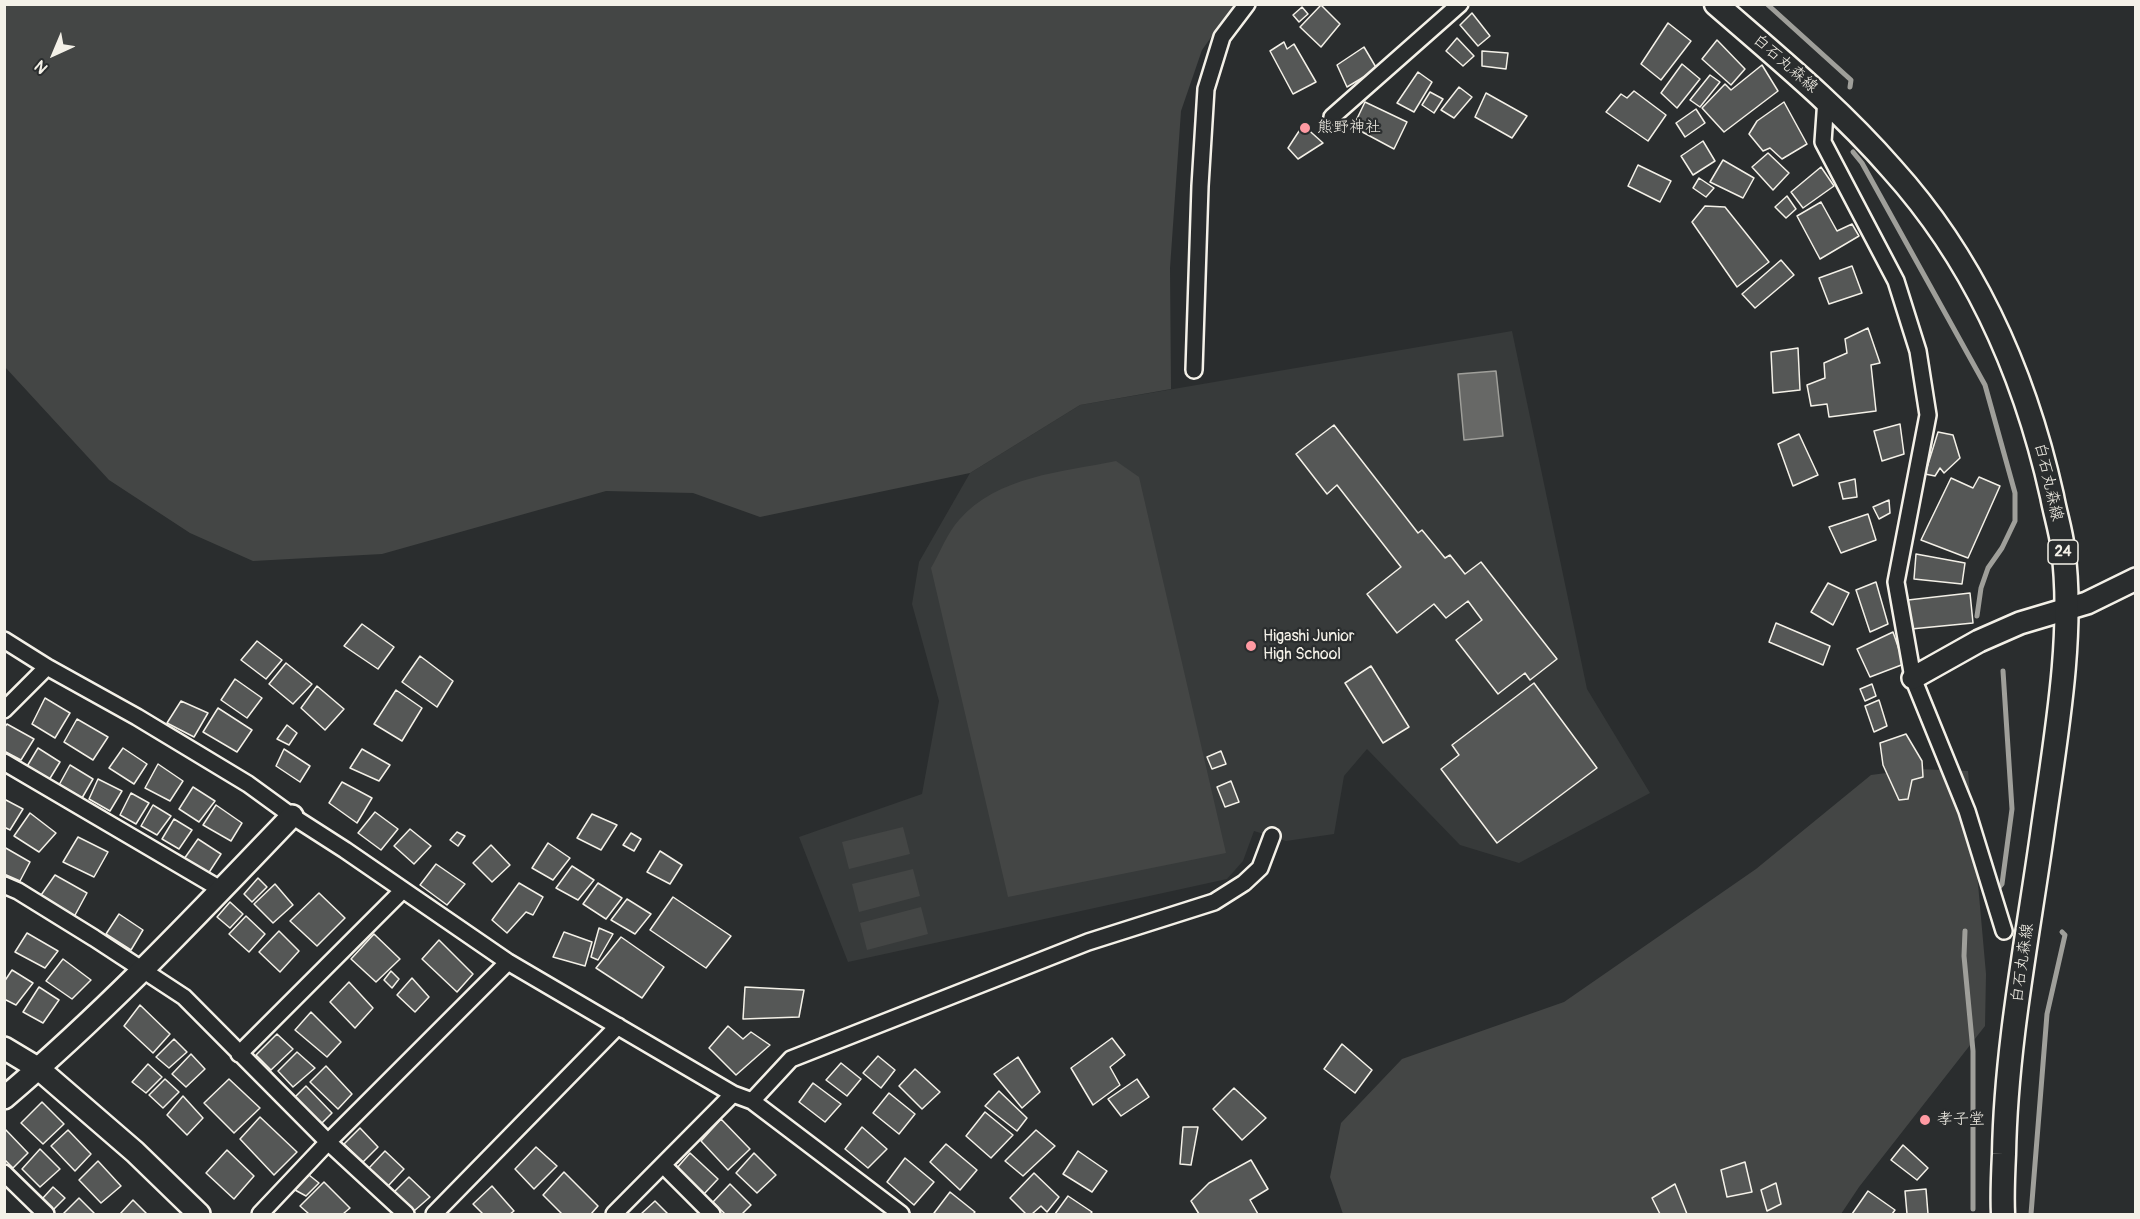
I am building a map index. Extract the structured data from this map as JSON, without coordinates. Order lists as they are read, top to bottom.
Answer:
{
  "streets": {
    "main road": ["白石丸森線", "24"]
  },
  "places": ["熊野神社", "Higashi Junior High School", "孝子堂"],
  "north": "bottom left"
}
